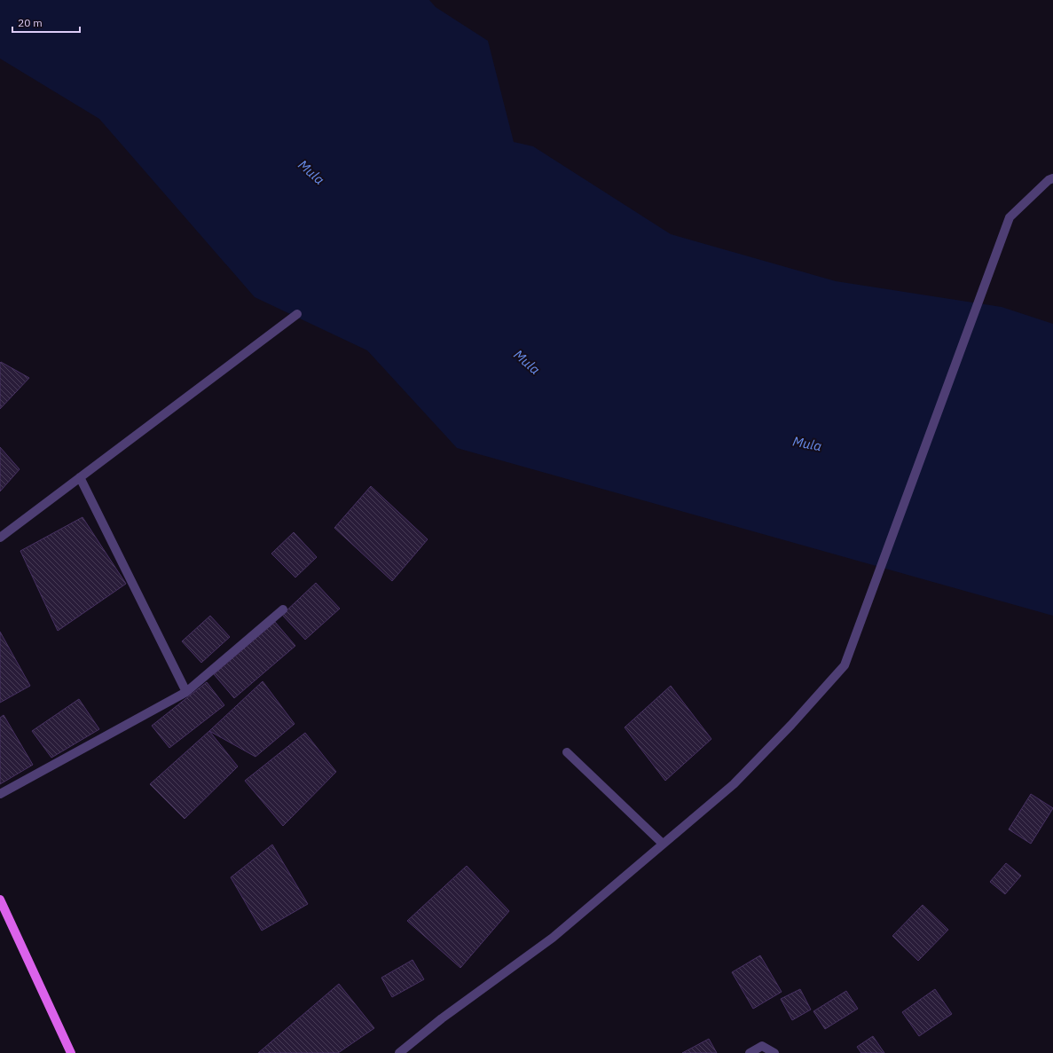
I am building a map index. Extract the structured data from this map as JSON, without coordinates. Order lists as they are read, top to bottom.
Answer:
{
  "water": ["Mula"],
  "scale_bar": "20 m"
}
